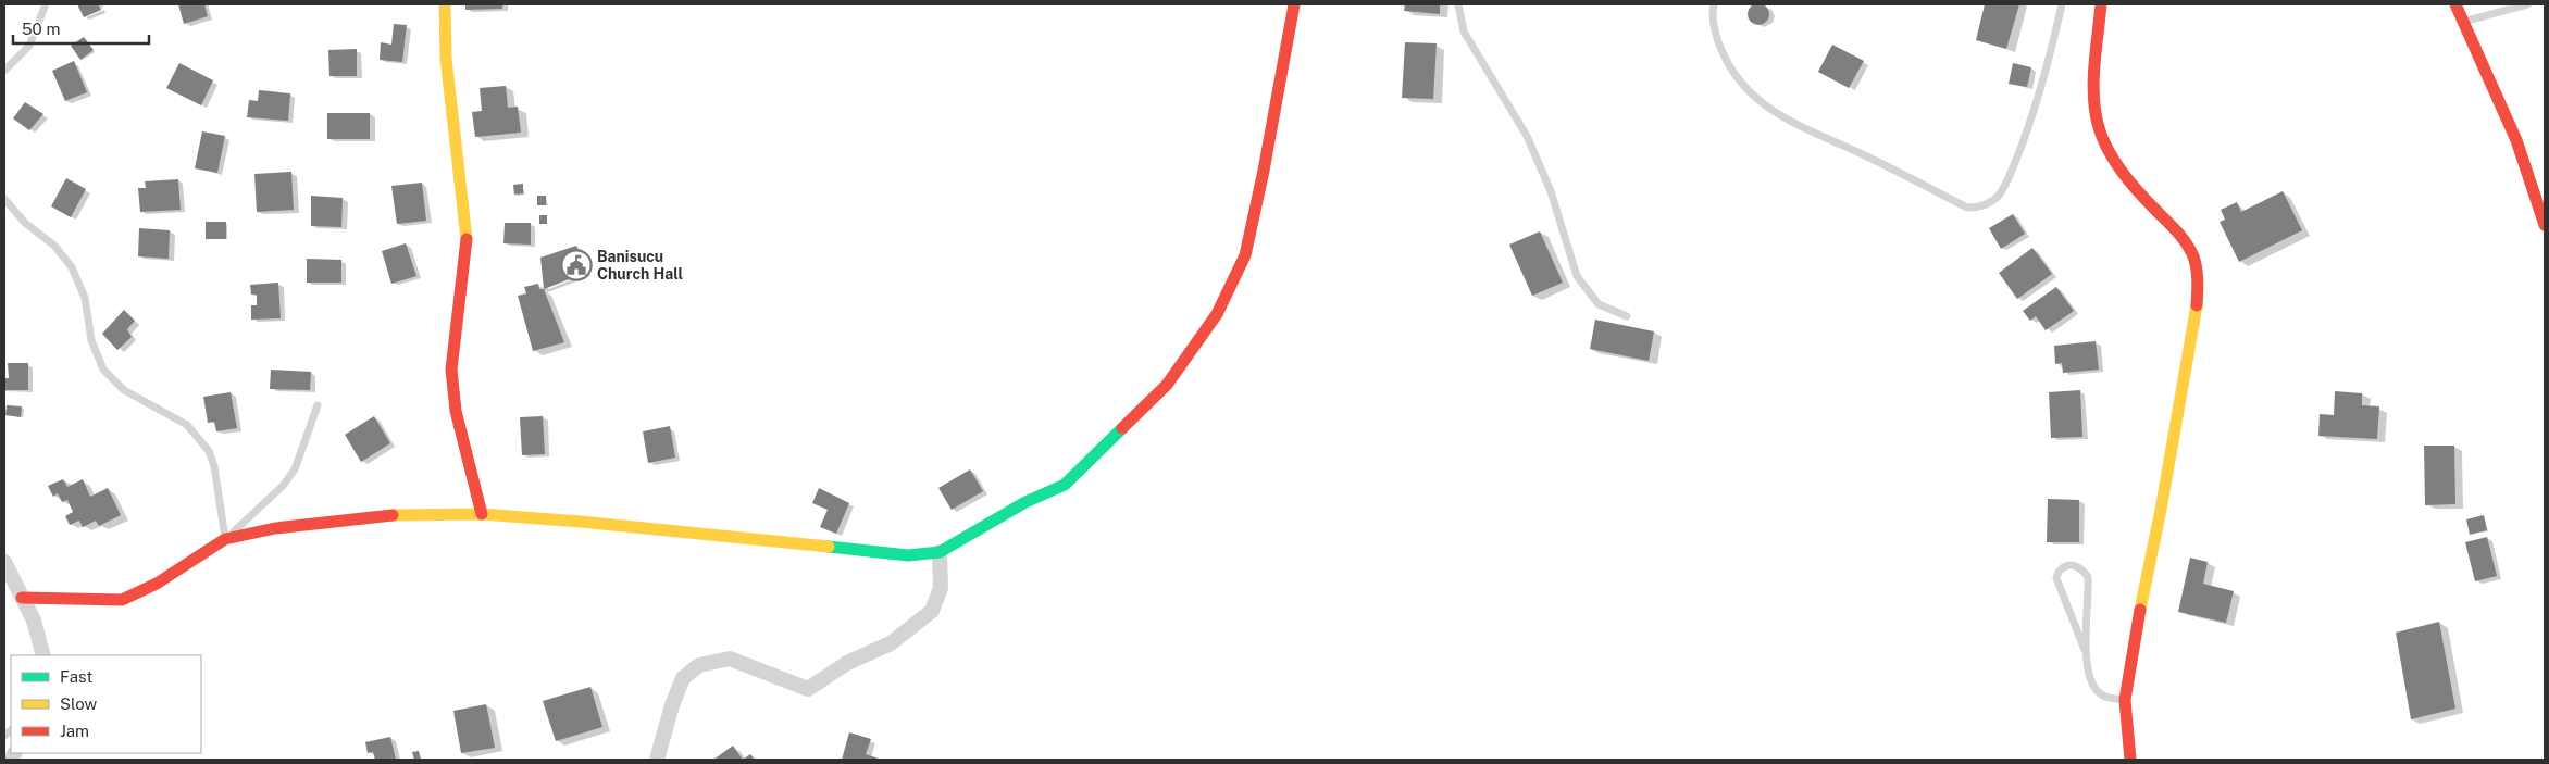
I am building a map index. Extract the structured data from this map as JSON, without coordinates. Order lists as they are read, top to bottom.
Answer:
{
  "places": {
    "public building": ["Banisucu Church Hall"]
  },
  "legend": ["Fast", "Slow", "Jam"],
  "scale_bar": "50 m"
}
